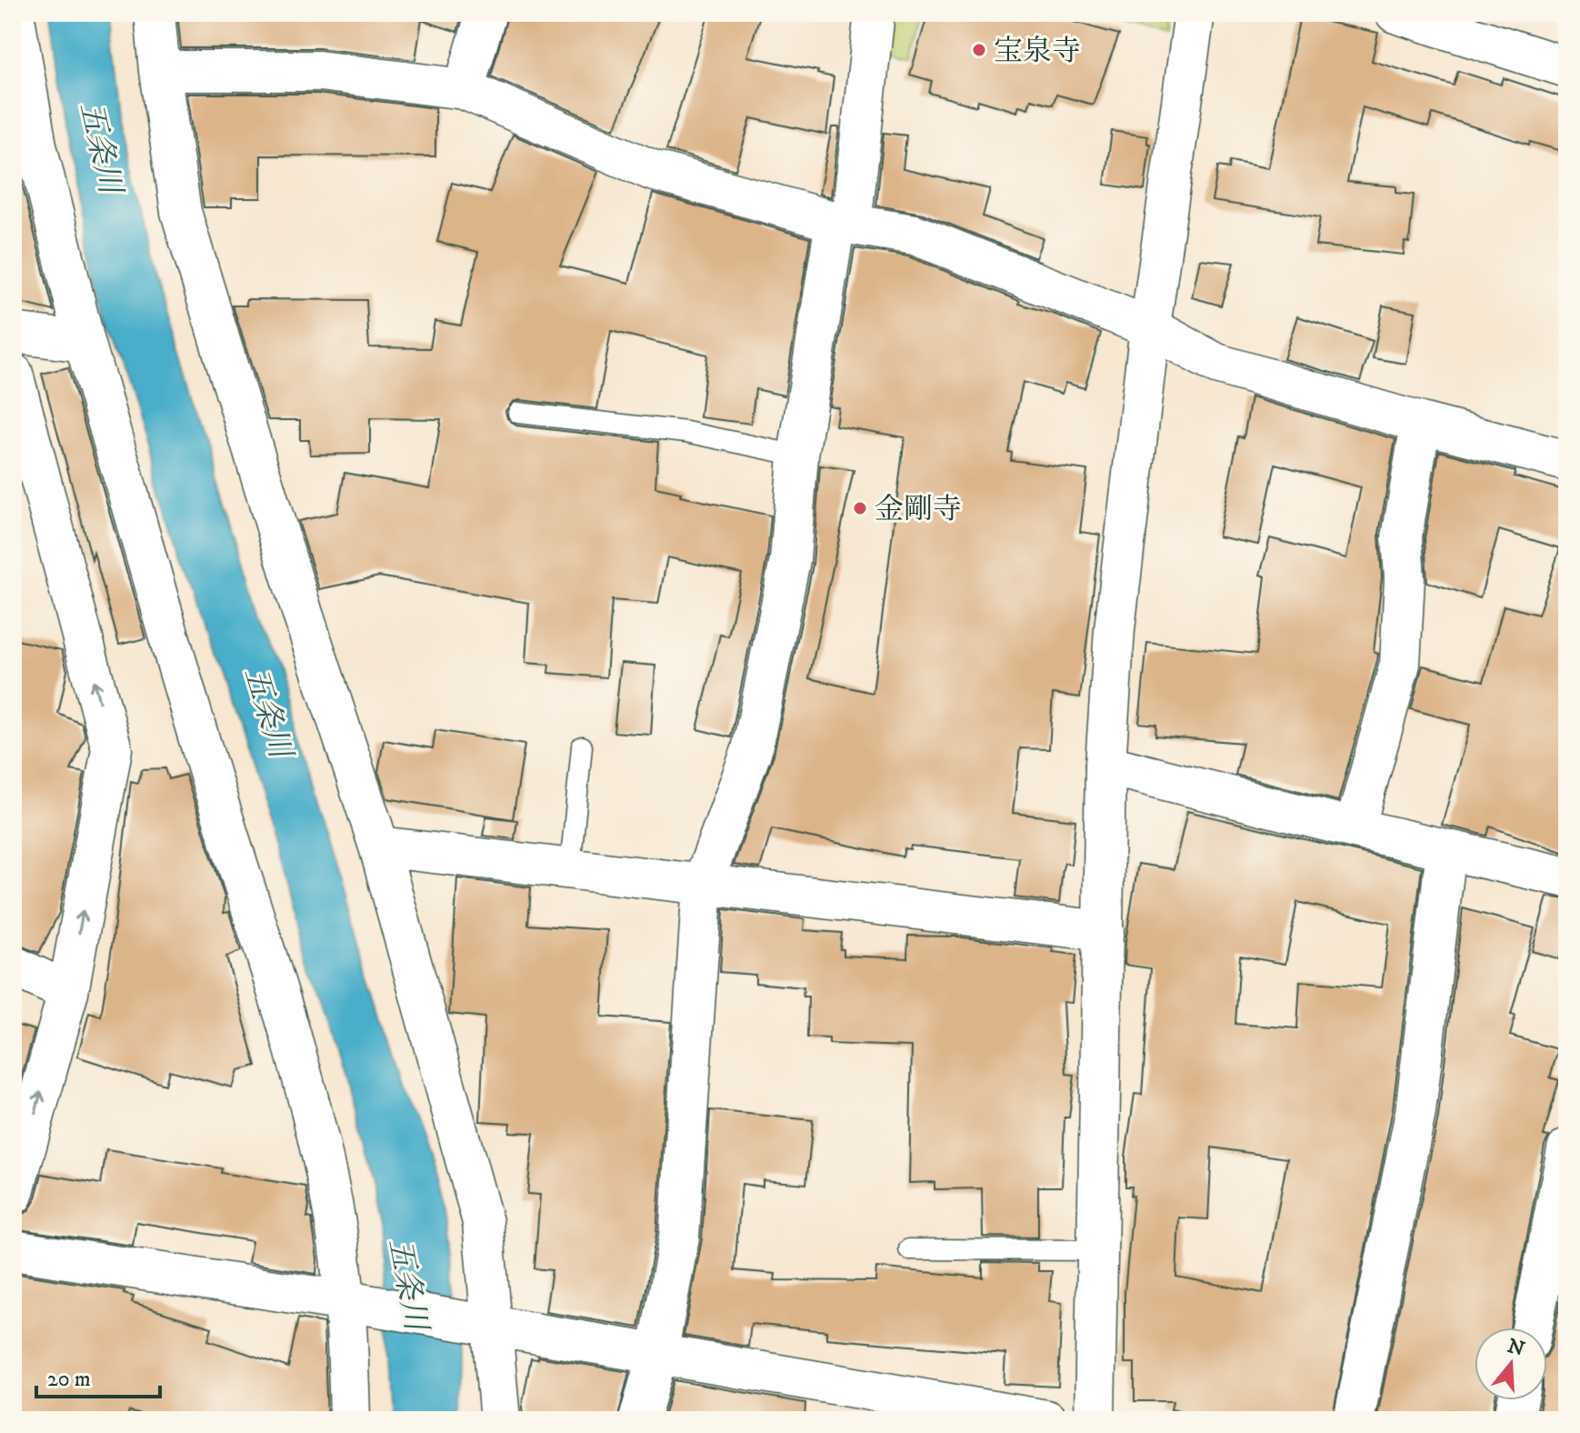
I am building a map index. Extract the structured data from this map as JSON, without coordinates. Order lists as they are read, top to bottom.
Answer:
{
  "water": ["五条川"],
  "places": ["宝泉寺", "金剛寺"],
  "scale_bar": "20 m",
  "north": "top"
}
